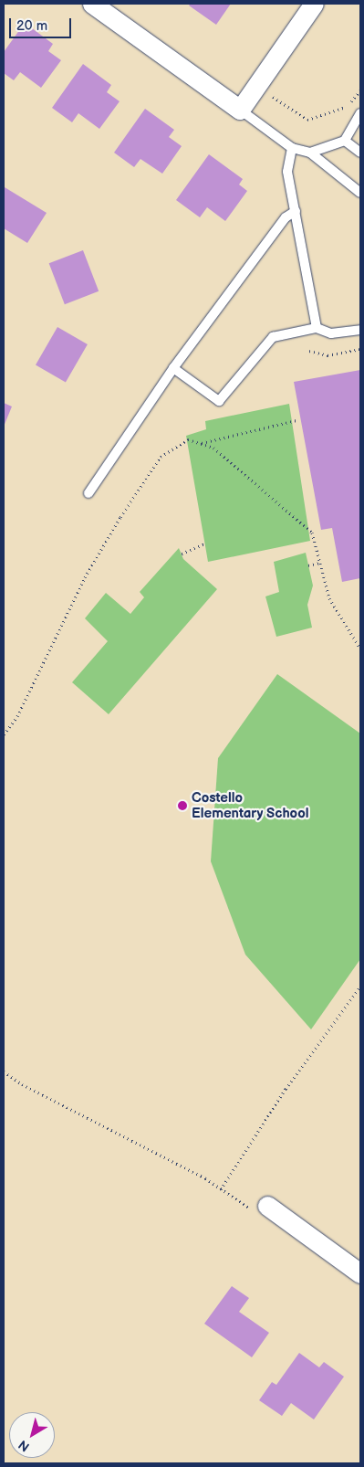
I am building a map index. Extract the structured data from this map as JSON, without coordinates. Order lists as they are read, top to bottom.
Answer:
{
  "places": ["Costello Elementary School"],
  "scale_bar": "20 m",
  "north": "bottom left"
}
